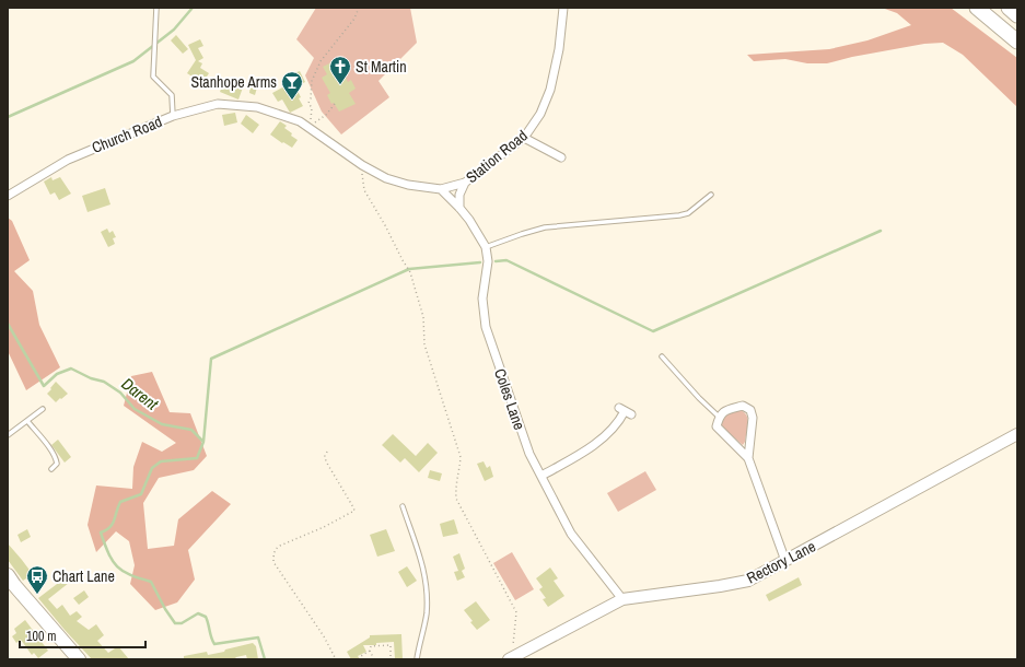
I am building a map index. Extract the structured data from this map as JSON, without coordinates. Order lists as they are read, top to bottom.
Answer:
{
  "streets": {
    "street": [
      "Church Road",
      "Station Road",
      "Coles Lane",
      "Rectory Lane"
    ]
  },
  "crossings": [
    ["Church Road", "Station Road"],
    ["Church Road", "Coles Lane"],
    ["Station Road", "Coles Lane"],
    ["Coles Lane", "Rectory Lane"]
  ],
  "water": ["Darent"],
  "places": {
    "church": ["St Martin"],
    "bar": ["Stanhope Arms"],
    "bus stop": ["Chart Lane"]
  },
  "scale_bar": "100 m"
}
